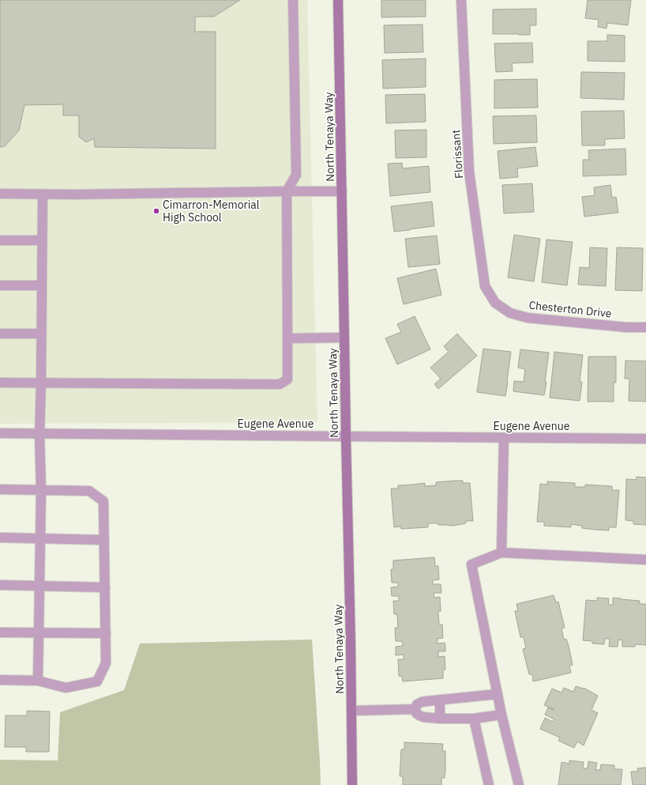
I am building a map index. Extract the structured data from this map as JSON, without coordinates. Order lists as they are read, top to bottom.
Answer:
{
  "streets": {
    "main road": ["North Tenaya Way"],
    "street": ["Florissant", "Chesterton Drive", "Eugene Avenue"]
  },
  "crossings": [
    ["North Tenaya Way", "Eugene Avenue"],
    ["Florissant", "Chesterton Drive"]
  ],
  "places": ["Cimarron-Memorial High School"]
}
